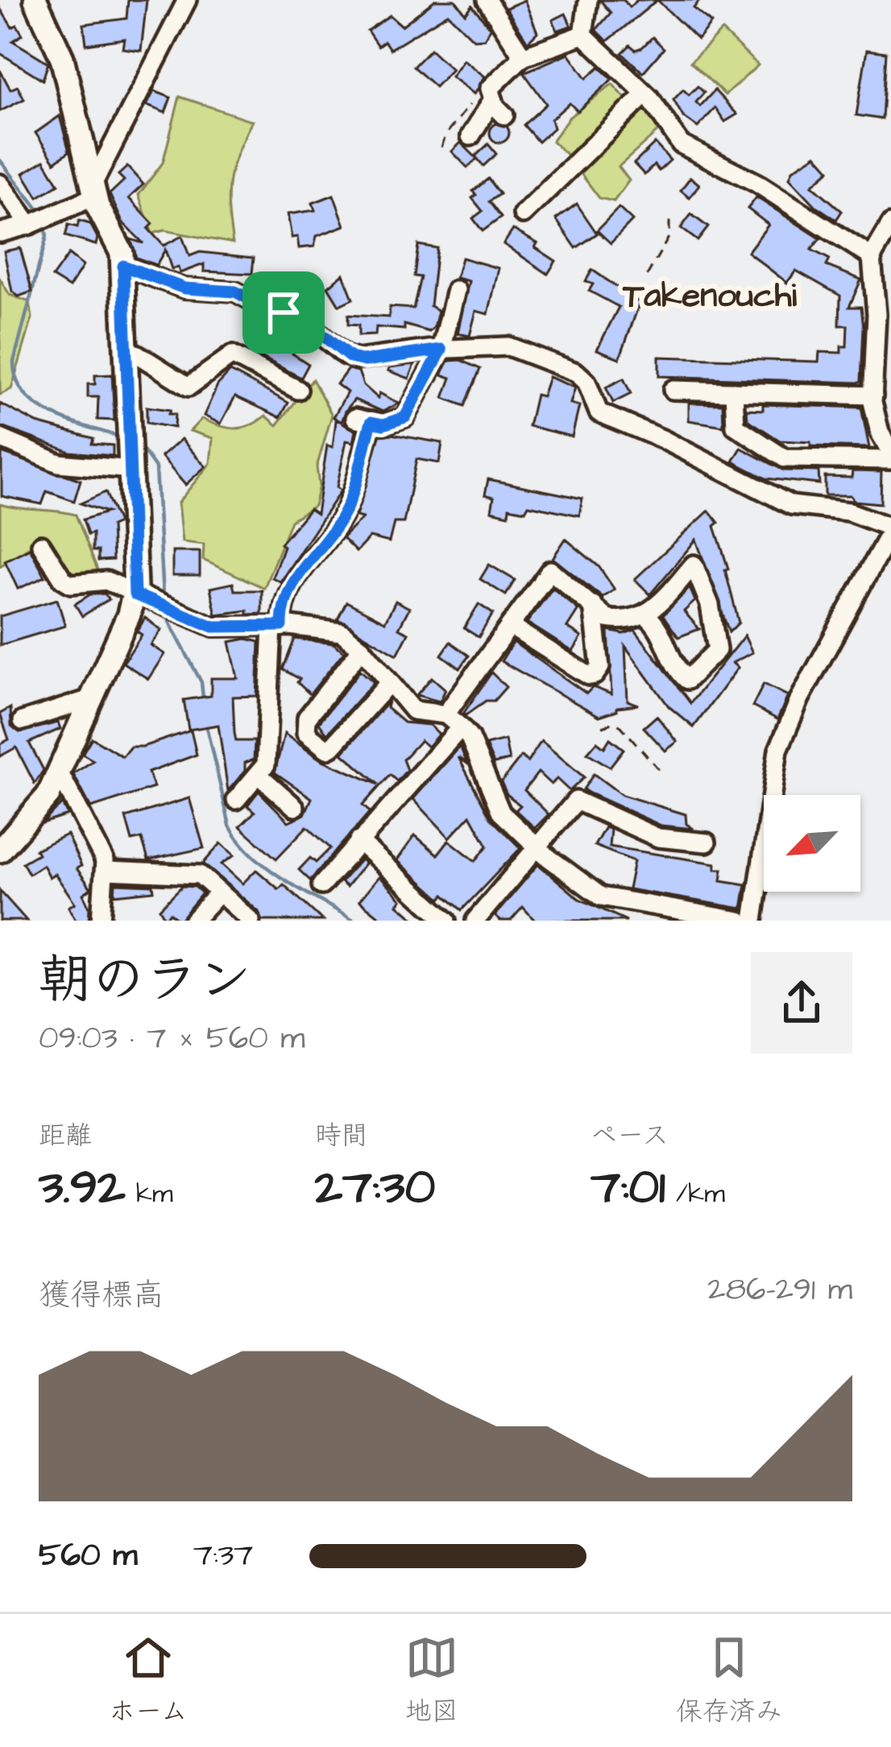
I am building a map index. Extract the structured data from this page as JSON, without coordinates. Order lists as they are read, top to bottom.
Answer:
{
  "districts": ["Takenouchi"],
  "north": "bottom left",
  "page": {
    "heading": ["朝のラン", "09:03 · 7 × 560 m"],
    "stats": [
      ["距離", "3.92 km"],
      ["時間", "27:30"],
      ["ペース", "7:01 /km"]
    ],
    "chart": ["獲得標高", "286–291 m"],
    "list": [
      {
        "name": "560 m",
        "note": "7:37"
      }
    ],
    "tabs": ["ホーム", "地図", "保存済み"]
  }
}
